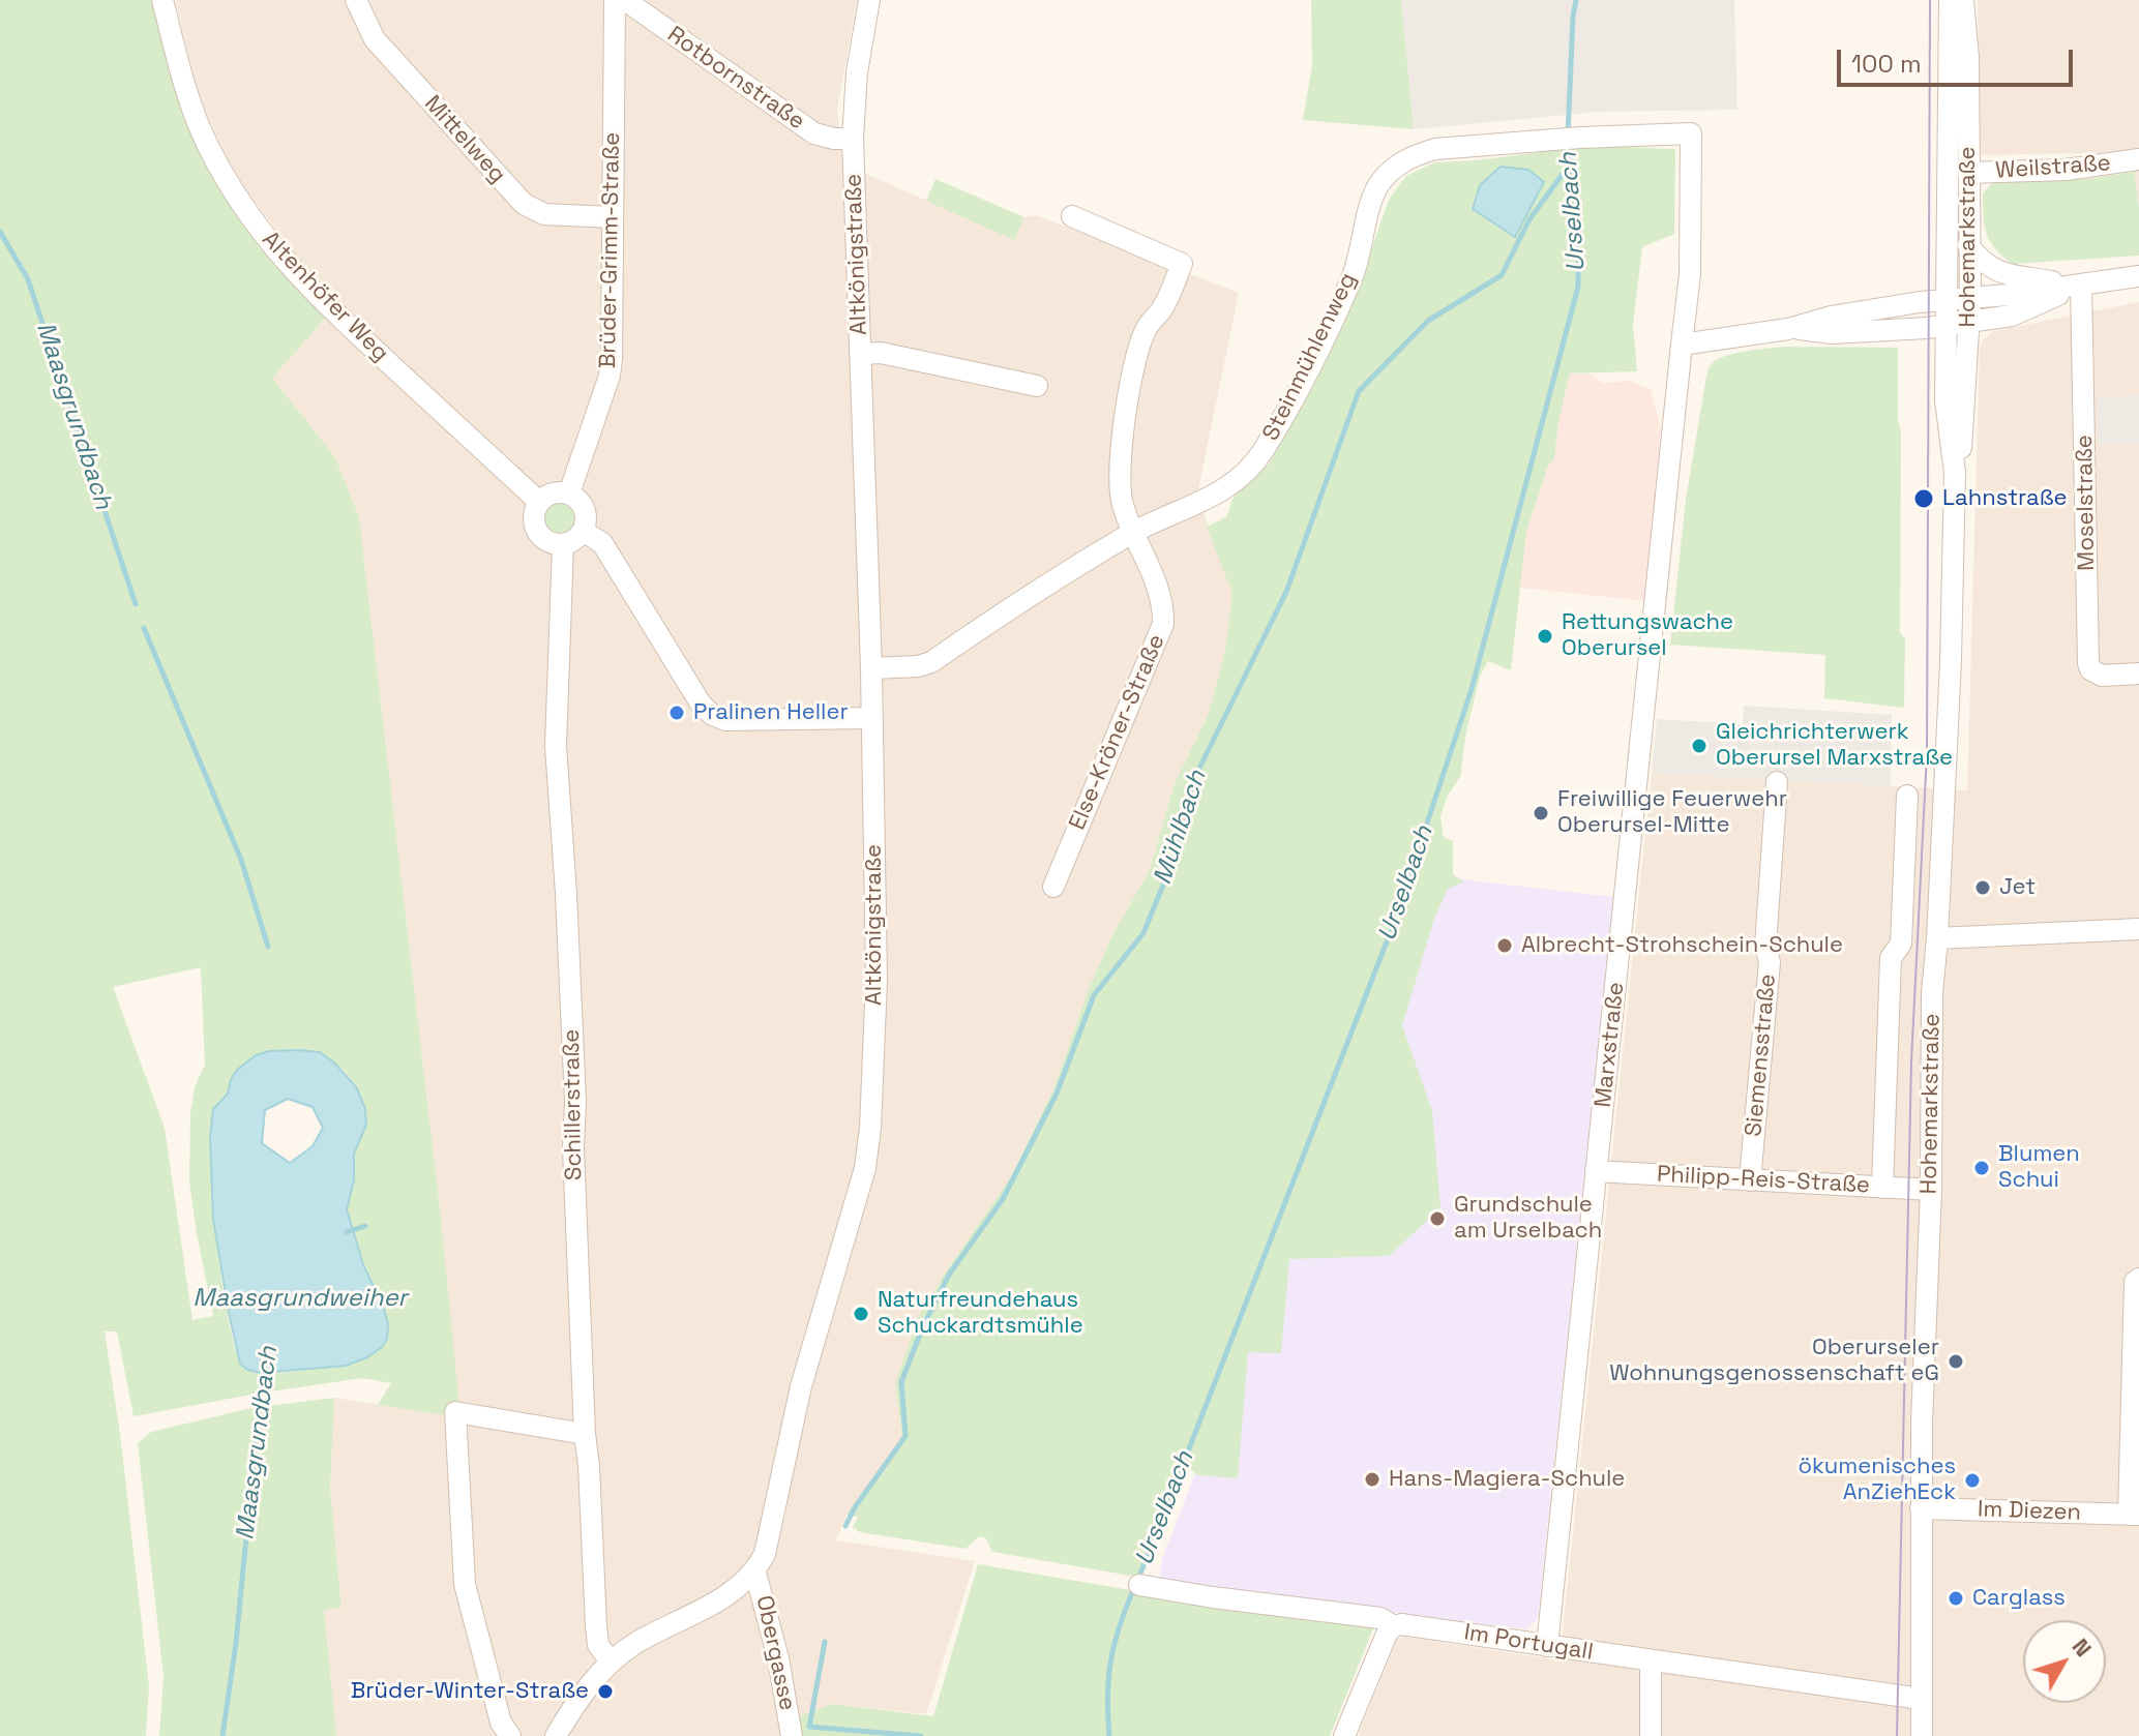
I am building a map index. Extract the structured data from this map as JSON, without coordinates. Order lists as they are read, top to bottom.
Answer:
{
  "streets": {
    "street": [
      "Rotbornstraße",
      "Mittelweg",
      "Weilstraße",
      "Hohemarkstraße",
      "Brüder-Grimm-Straße",
      "Altkönigstraße",
      "Altenhöfer Weg",
      "Steinmühlenweg",
      "Moselstraße",
      "Else-Kröner-Straße",
      "Marxstraße",
      "Siemensstraße",
      "Schillerstraße",
      "Philipp-Reis-Straße",
      "Im Diezen",
      "Im Portugall",
      "Obergasse"
    ]
  },
  "crossings": [
    ["Rotbornstraße", "Altkönigstraße"],
    ["Mittelweg", "Brüder-Grimm-Straße"],
    ["Weilstraße", "Hohemarkstraße"],
    ["Hohemarkstraße", "Philipp-Reis-Straße"],
    ["Hohemarkstraße", "Im Diezen"],
    ["Hohemarkstraße", "Im Portugall"],
    ["Brüder-Grimm-Straße", "Altenhöfer Weg"],
    ["Brüder-Grimm-Straße", "Schillerstraße"],
    ["Altkönigstraße", "Steinmühlenweg"],
    ["Altkönigstraße", "Obergasse"],
    ["Altenhöfer Weg", "Schillerstraße"],
    ["Steinmühlenweg", "Else-Kröner-Straße"],
    ["Steinmühlenweg", "Marxstraße"],
    ["Marxstraße", "Philipp-Reis-Straße"],
    ["Marxstraße", "Im Portugall"],
    ["Siemensstraße", "Philipp-Reis-Straße"]
  ],
  "water": [
    "Urselbach",
    "Maasgrundbach",
    "Mühlbach",
    "Maasgrundweiher"
  ],
  "places": [
    "Lahnstraße",
    "Rettungswache Oberursel",
    "Pralinen Heller",
    "Gleichrichterwerk Oberursel Marxstraße",
    "Freiwillige Feuerwehr Oberursel-Mitte",
    "Jet",
    "Albrecht-Strohschein-Schule",
    "Blumen Schui",
    "Grundschule am Urselbach",
    "Naturfreundehaus Schuckardtsmühle",
    "Oberurseler Wohnungsgenossenschaft eG",
    "Hans-Magiera-Schule",
    "ökumenisches AnZiehEck",
    "Carglass",
    "Brüder-Winter-Straße"
  ],
  "scale_bar": "100 m",
  "north": "top right"
}
